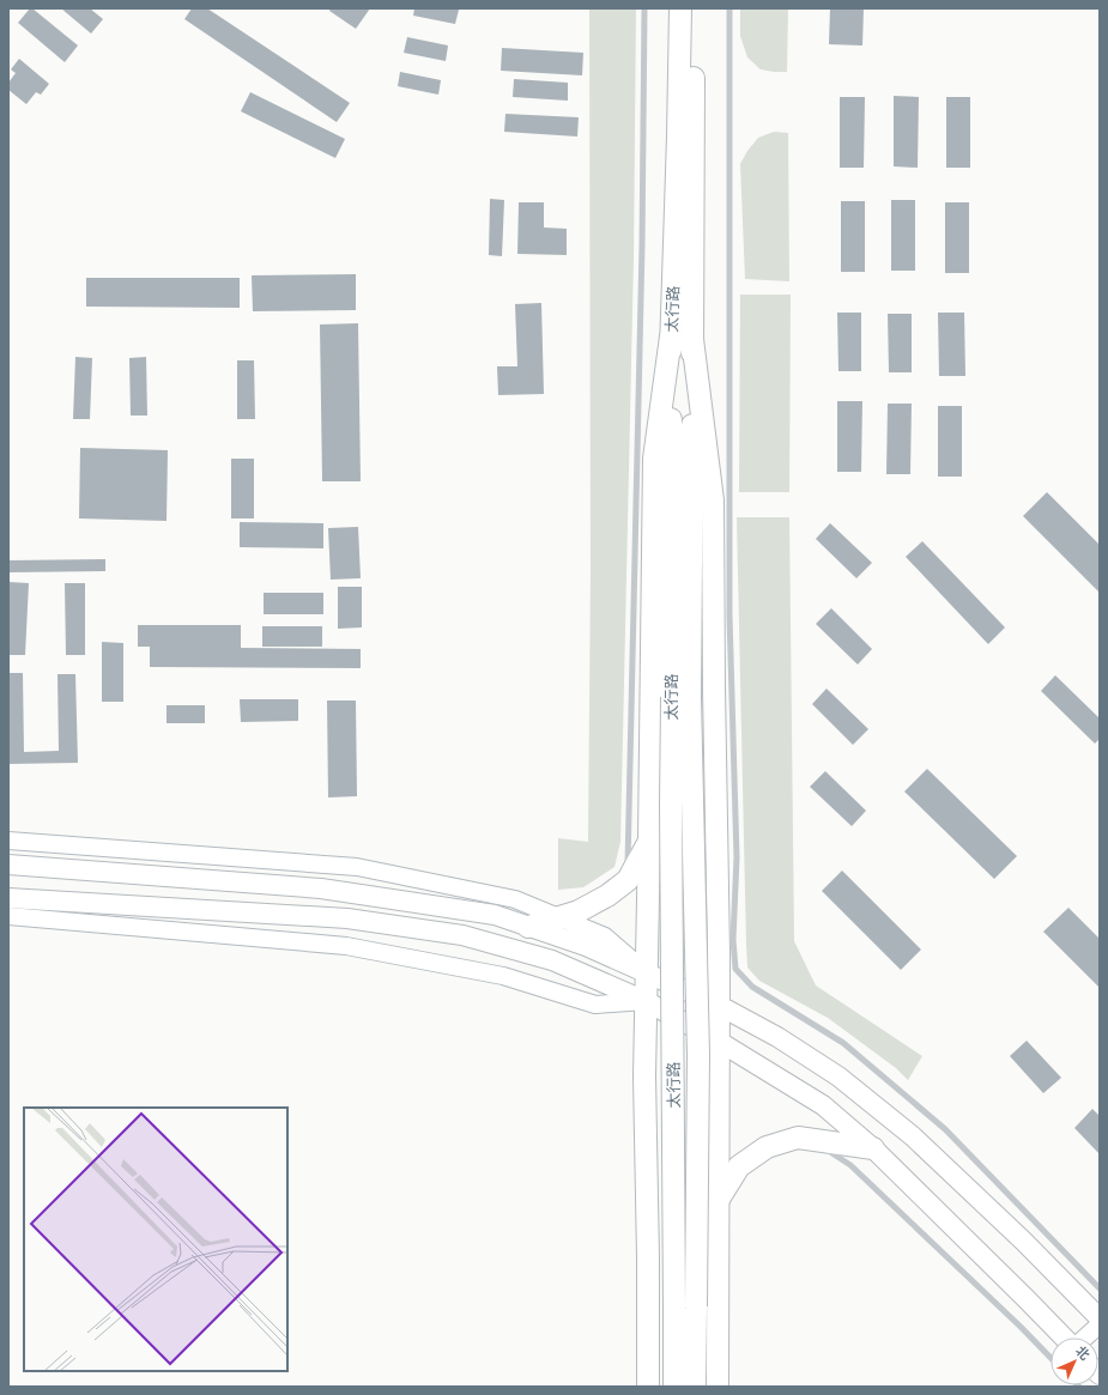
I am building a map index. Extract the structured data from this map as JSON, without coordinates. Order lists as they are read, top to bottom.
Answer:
{
  "streets": {
    "highway": ["太行路"]
  },
  "north": "top right"
}
